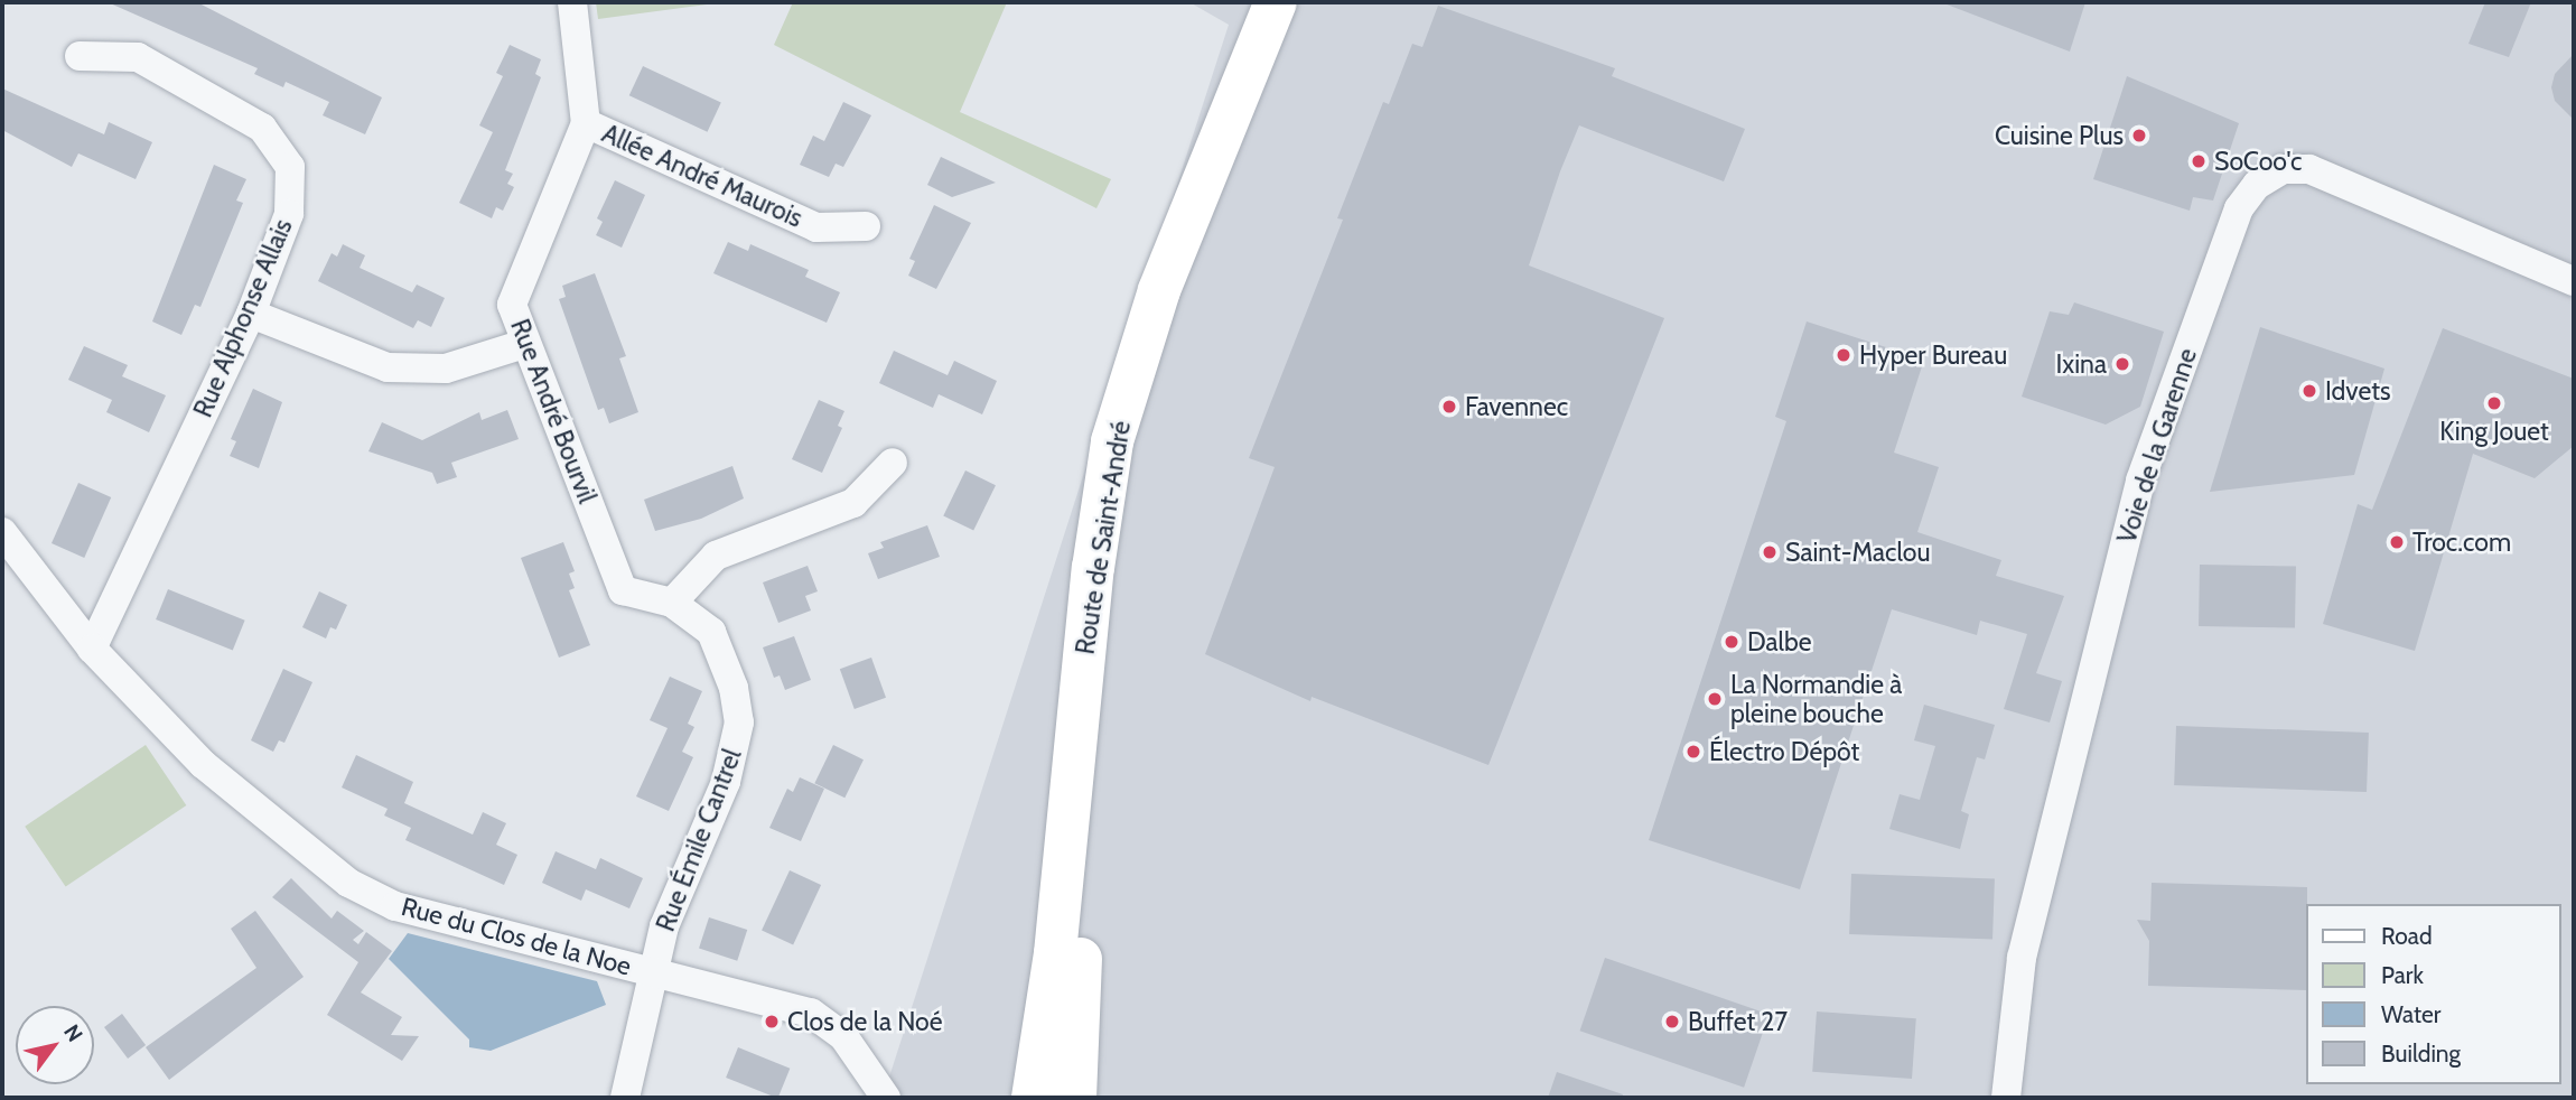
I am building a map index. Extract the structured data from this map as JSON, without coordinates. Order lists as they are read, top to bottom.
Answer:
{
  "streets": {
    "main road": ["Route de Saint-André"],
    "street": [
      "Allée André Maurois",
      "Rue Alphonse Allais",
      "Rue André Bourvil",
      "Voie de la Garenne",
      "Rue Émile Cantrel",
      "Rue du Clos de la Noe"
    ]
  },
  "crossings": [
    ["Allée André Maurois", "Rue André Bourvil"],
    ["Rue Alphonse Allais", "Rue du Clos de la Noe"],
    ["Rue André Bourvil", "Rue Émile Cantrel"],
    ["Rue Émile Cantrel", "Rue du Clos de la Noe"]
  ],
  "places": [
    "Cuisine Plus",
    "SoCoo'c",
    "Hyper Bureau",
    "Ixina",
    "Idvets",
    "King Jouet",
    "Favennec",
    "Troc.com",
    "Saint-Maclou",
    "Dalbe",
    "La Normandie à pleine bouche",
    "Électro Dépôt",
    "Clos de la Noé",
    "Buffet 27"
  ],
  "legend": [
    "Road",
    "Park",
    "Water",
    "Building"
  ],
  "north": "top right"
}
